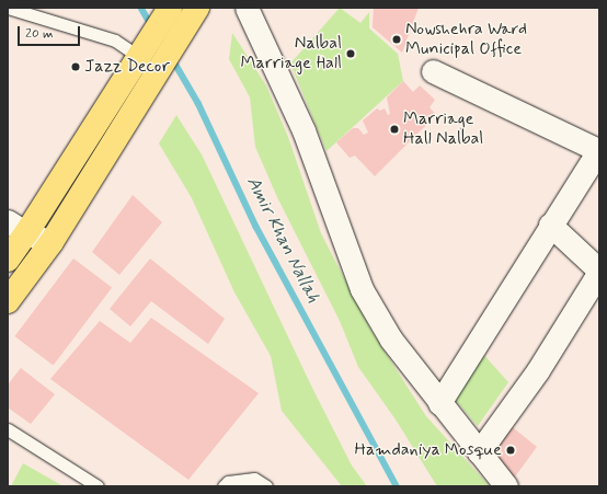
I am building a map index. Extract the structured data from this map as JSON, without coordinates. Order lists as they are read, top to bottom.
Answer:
{
  "water": ["Amir Khan Nallah"],
  "places": [
    "Nowshehra Ward Municipal Office",
    "Nalbal Marriage Hall",
    "Jazz Decor",
    "Marriage Hall Nalbal",
    "Hamdaniya Mosque"
  ],
  "scale_bar": "20 m"
}
